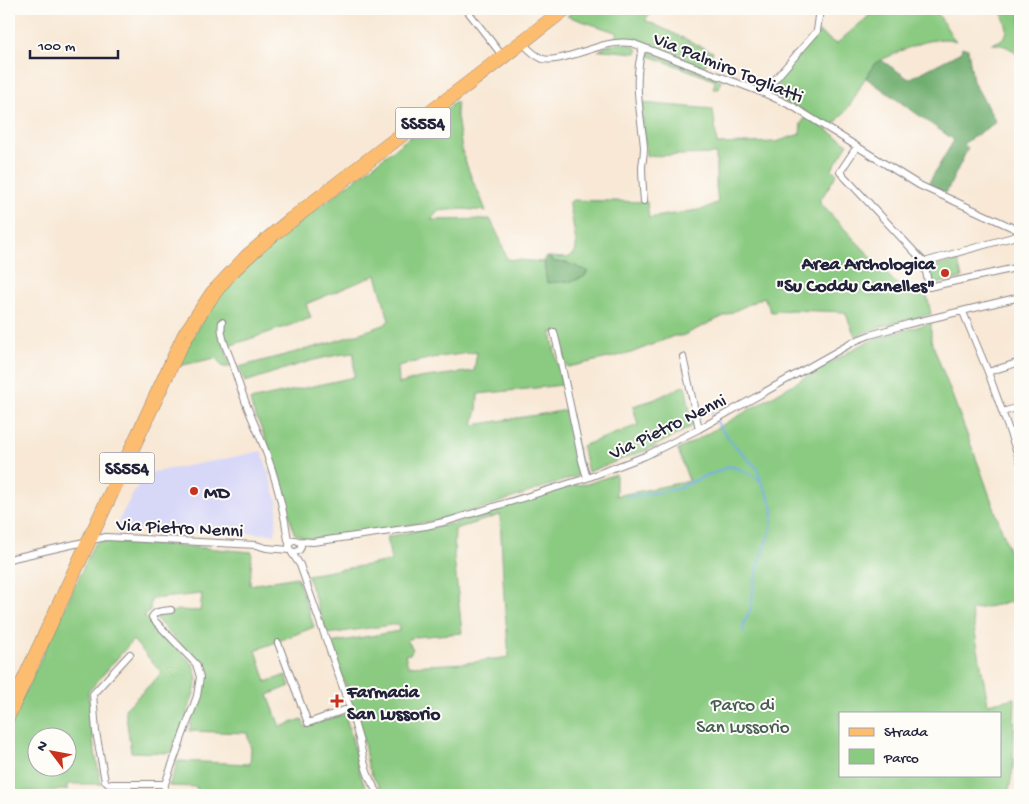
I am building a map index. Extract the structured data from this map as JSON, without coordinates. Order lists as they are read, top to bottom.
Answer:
{
  "streets": {
    "main road": ["SS554"],
    "street": ["Via Palmiro Togliatti", "Via Pietro Nenni"]
  },
  "crossings": [
    ["Via Palmiro Togliatti", "SS554"],
    ["SS554", "Via Pietro Nenni"]
  ],
  "parks": ["Parco di San Lussorio"],
  "places": {
    "other": ["Area Archologica \"Su Coddu Canelles\"", "MD"],
    "health": ["Farmacia San Lussorio"]
  },
  "legend": ["Strada", "Parco"],
  "scale_bar": "100 m",
  "north": "top left"
}
